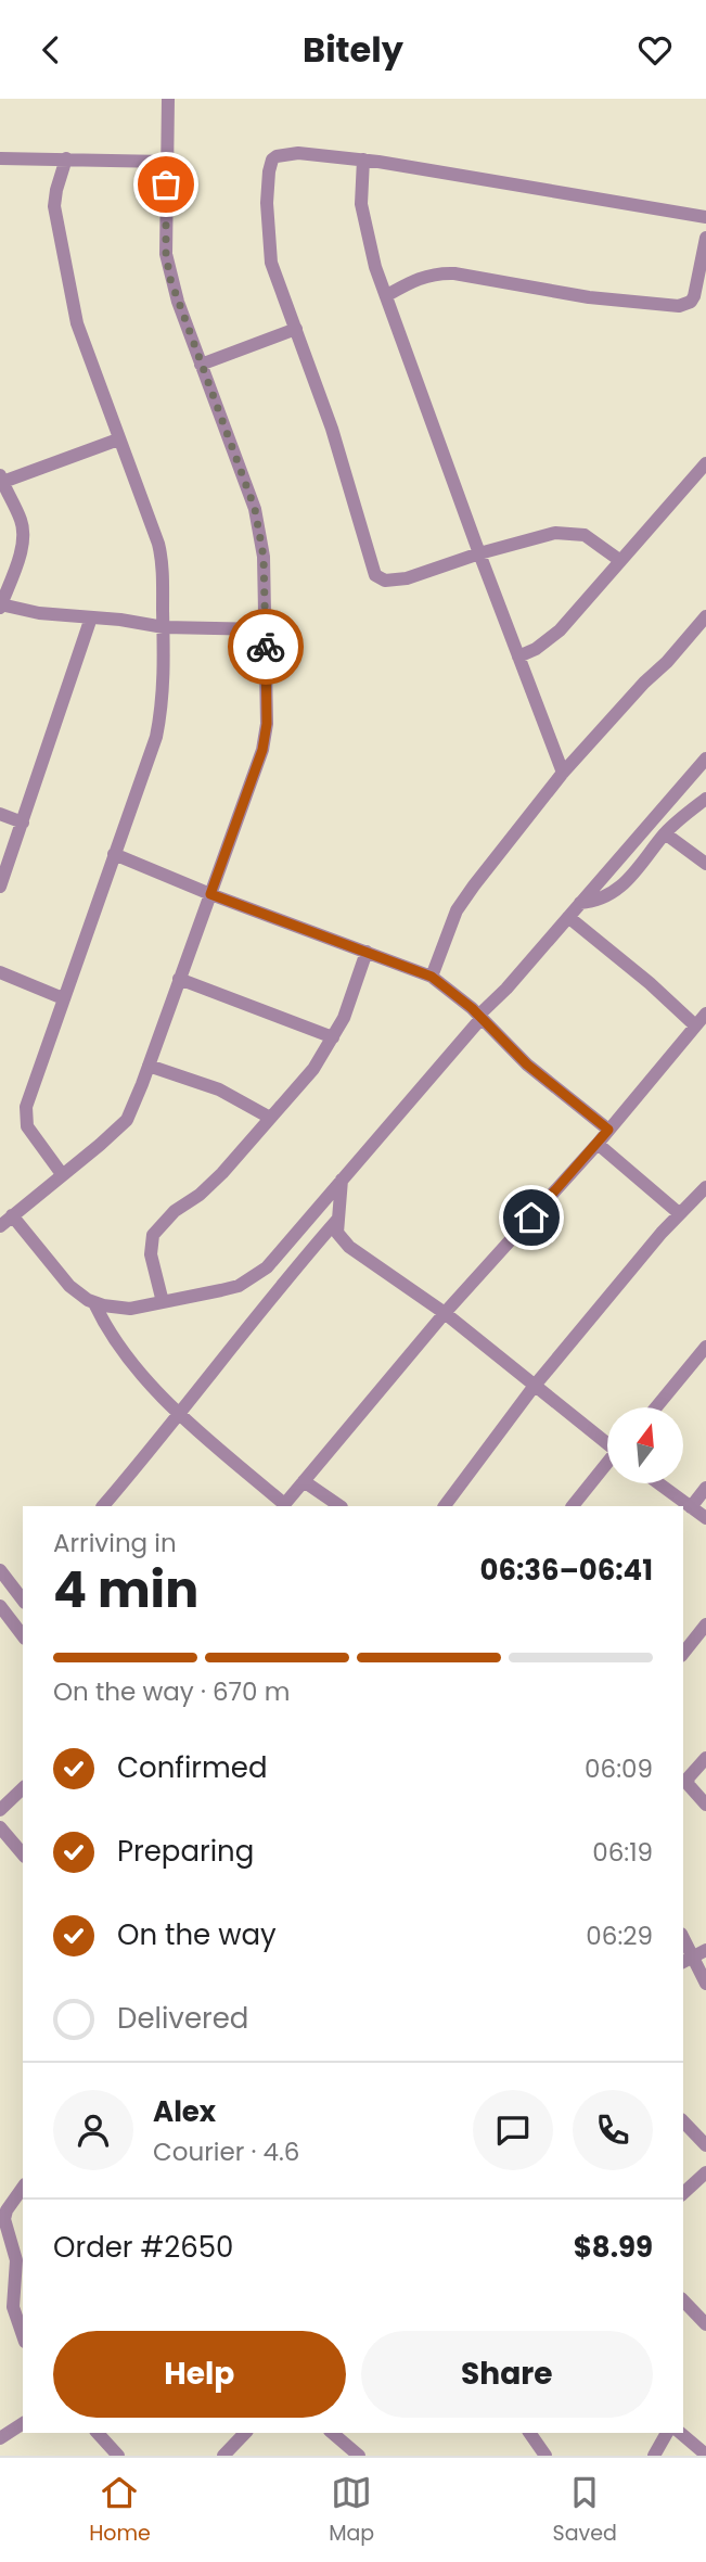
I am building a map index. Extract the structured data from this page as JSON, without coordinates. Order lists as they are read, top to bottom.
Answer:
{
  "north": "top",
  "page": {
    "header": "Bitely",
    "heading": ["4 min", "Arriving in", "06:36–06:41"],
    "panel": [
      "Alex",
      "Courier · 4.6",
      "Order #2650",
      "$8.99"
    ],
    "bar": "On the way · 670 m",
    "list": [
      ["Confirmed", "06:09"],
      ["Preparing", "06:19"],
      ["On the way", "06:29"],
      "Delivered"
    ],
    "buttons": ["Help", "Share"],
    "tabs": ["Home", "Map", "Saved"]
  }
}
